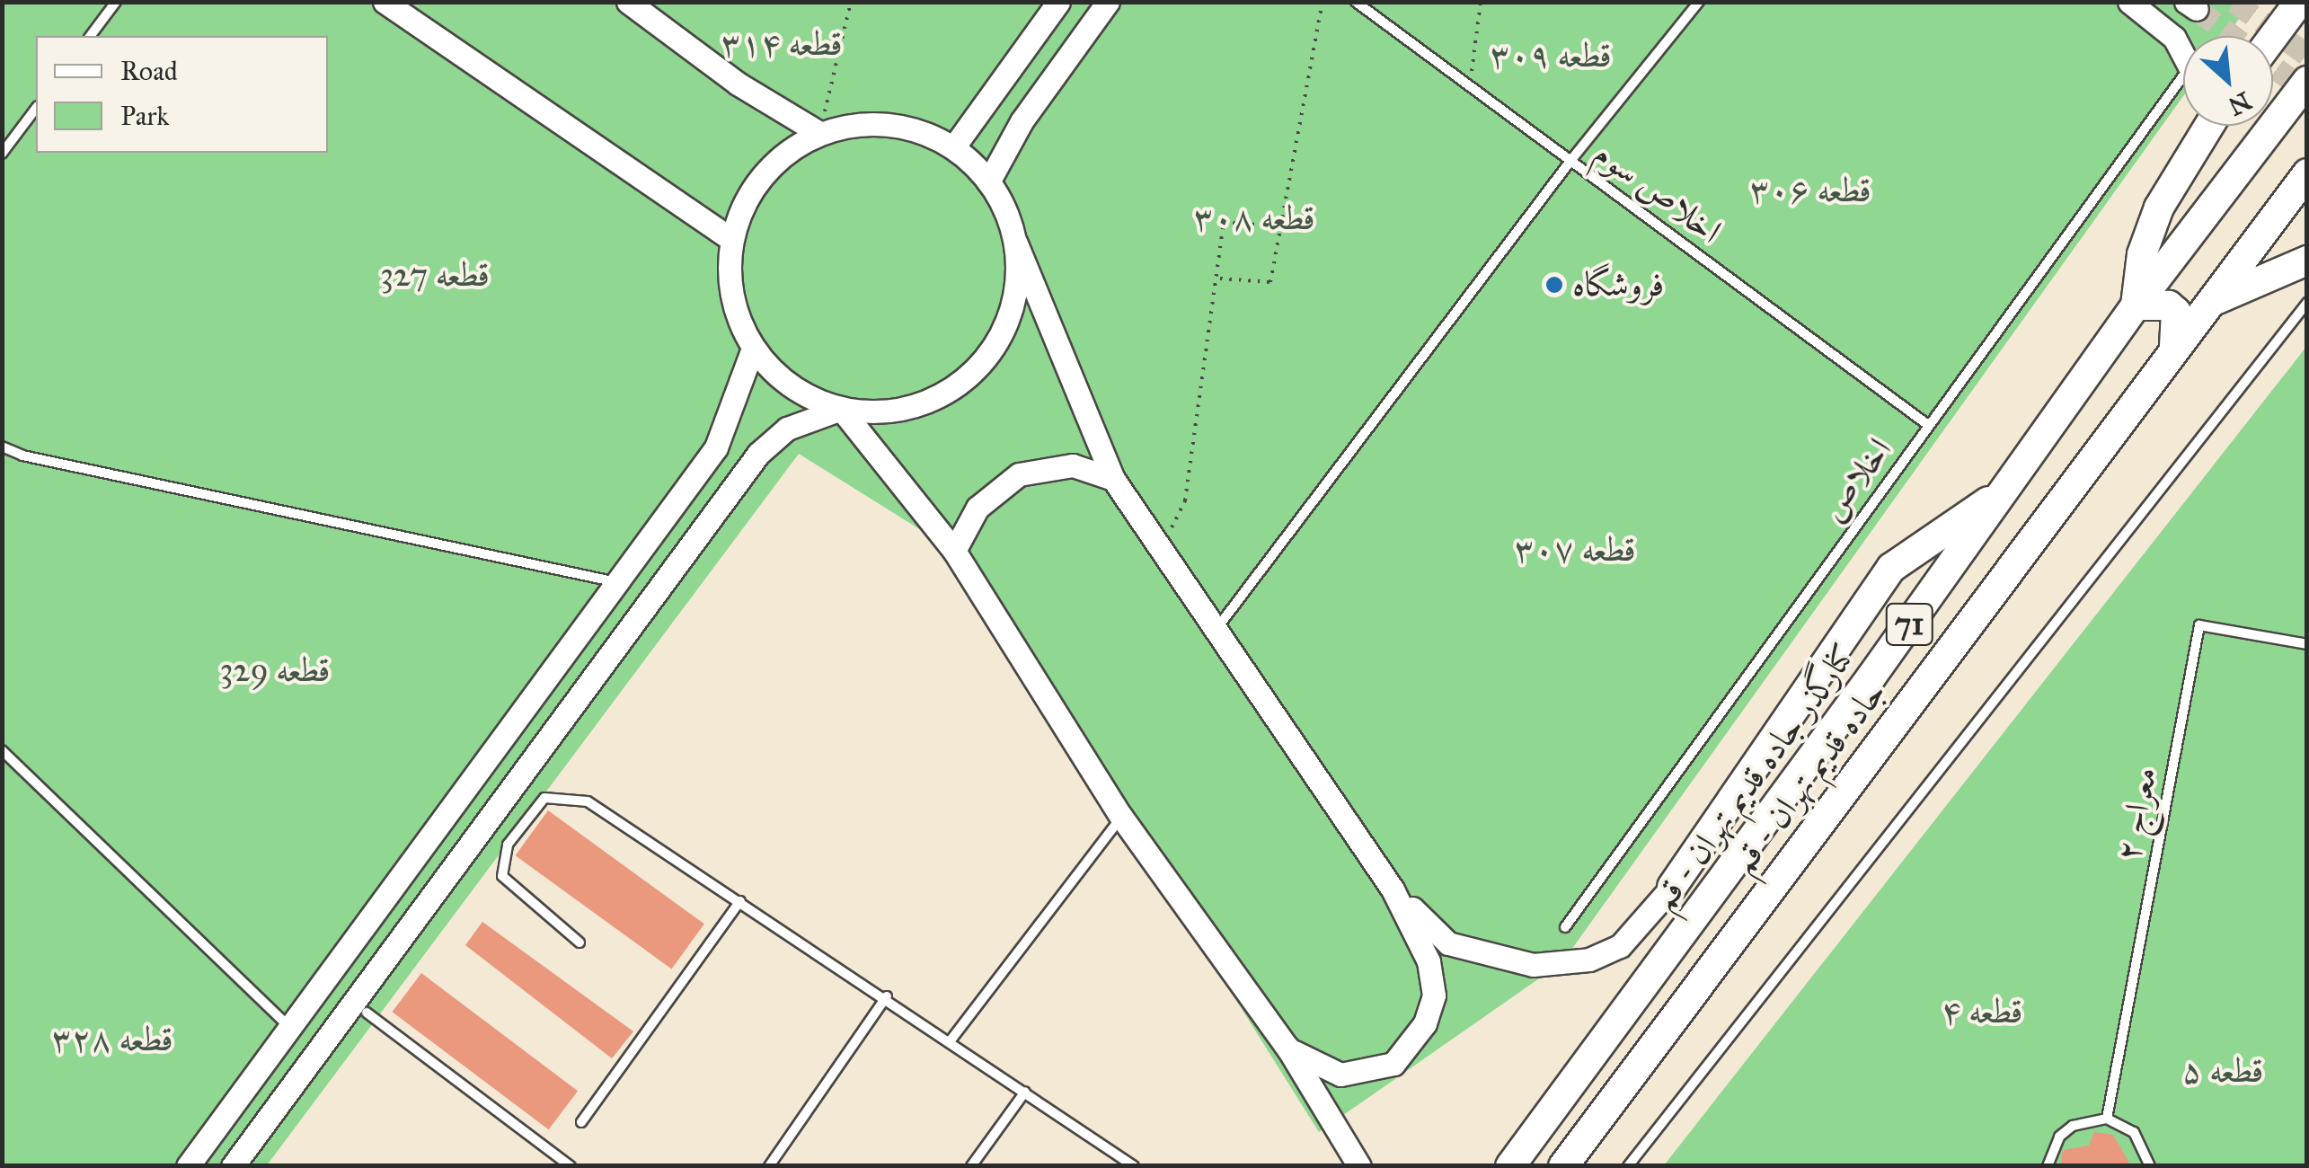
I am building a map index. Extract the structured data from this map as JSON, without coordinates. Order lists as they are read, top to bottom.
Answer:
{
  "streets": {
    "highway": ["71", "کنارگذر جاده قدیم تهران - قم", "جاده قدیم تهران - قم"],
    "lane": ["اخلاص سوم", "اخلاص", "معراج ۲"]
  },
  "crossings": [
    ["اخلاص سوم", "اخلاص"]
  ],
  "parks": [
    "قطعه ۳۱۴",
    "قطعه ۳۰۹",
    "قطعه ۳۰۶",
    "قطعه ۳۰۸",
    "قطعه 327",
    "قطعه ۳۰۷",
    "قطعه 329",
    "قطعه ۴",
    "قطعه ۳۲۸",
    "قطعه ۵"
  ],
  "places": ["فروشگاه"],
  "legend": ["Road", "Park"],
  "north": "bottom right"
}
